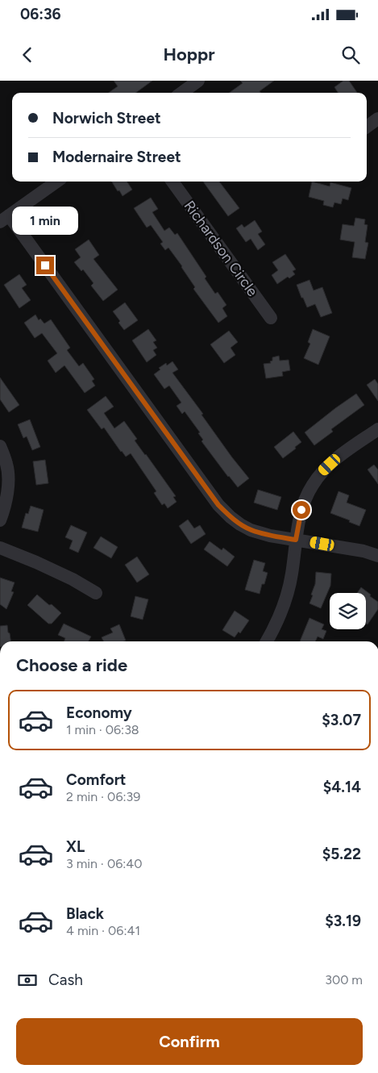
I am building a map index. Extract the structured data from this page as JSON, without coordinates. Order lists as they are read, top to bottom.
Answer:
{
  "streets": {
    "street": ["Richardson Circle"]
  },
  "page": {
    "status": "06:36",
    "header": "Hoppr",
    "banner": ["Norwich Street", "Modernaire Street"],
    "bubble": "1 min",
    "heading": "Choose a ride",
    "list": [
      {
        "name": "Economy",
        "note": "1 min · 06:38",
        "value": "$3.07"
      },
      {
        "name": "Comfort",
        "note": "2 min · 06:39",
        "value": "$4.14"
      },
      {
        "name": "XL",
        "note": "3 min · 06:40",
        "value": "$5.22"
      },
      {
        "name": "Black",
        "note": "4 min · 06:41",
        "value": "$3.19"
      }
    ],
    "pay": ["Cash", "300 m"],
    "buttons": "Confirm"
  }
}
